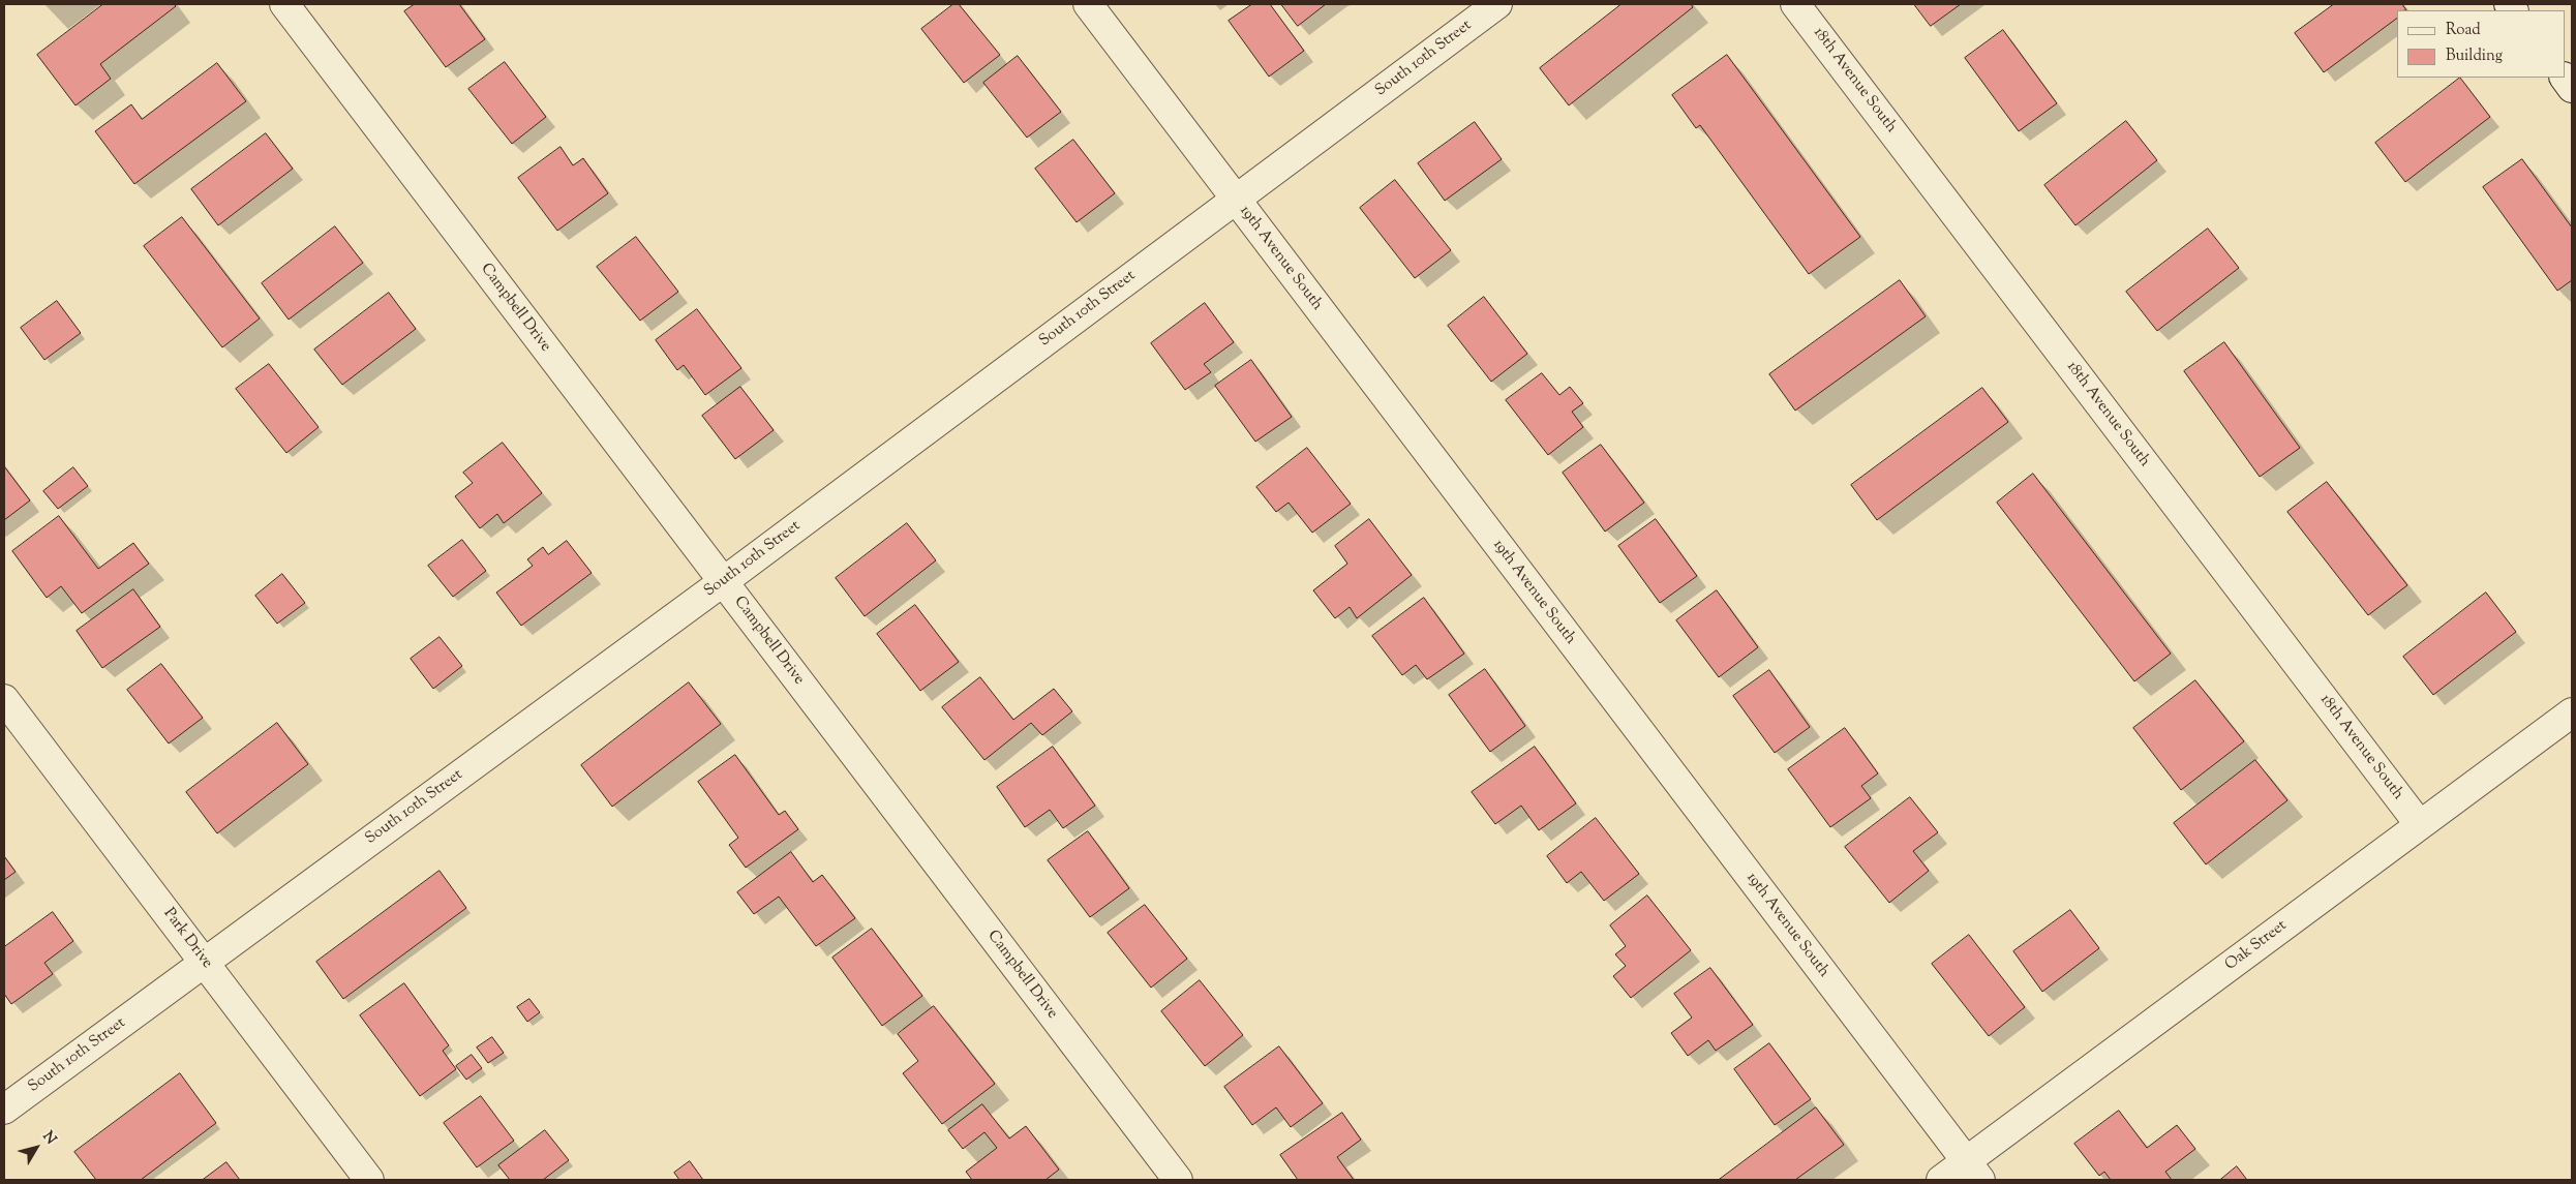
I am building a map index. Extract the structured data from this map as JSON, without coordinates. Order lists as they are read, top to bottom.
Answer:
{
  "streets": {
    "street": [
      "South 10th Street",
      "18th Avenue South",
      "19th Avenue South",
      "Campbell Drive",
      "Park Drive",
      "Oak Street"
    ]
  },
  "crossings": [
    ["South 10th Street", "19th Avenue South"],
    ["South 10th Street", "Campbell Drive"],
    ["South 10th Street", "Park Drive"],
    ["18th Avenue South", "Oak Street"],
    ["19th Avenue South", "Oak Street"]
  ],
  "legend": ["Road", "Building"],
  "north": "top right"
}
